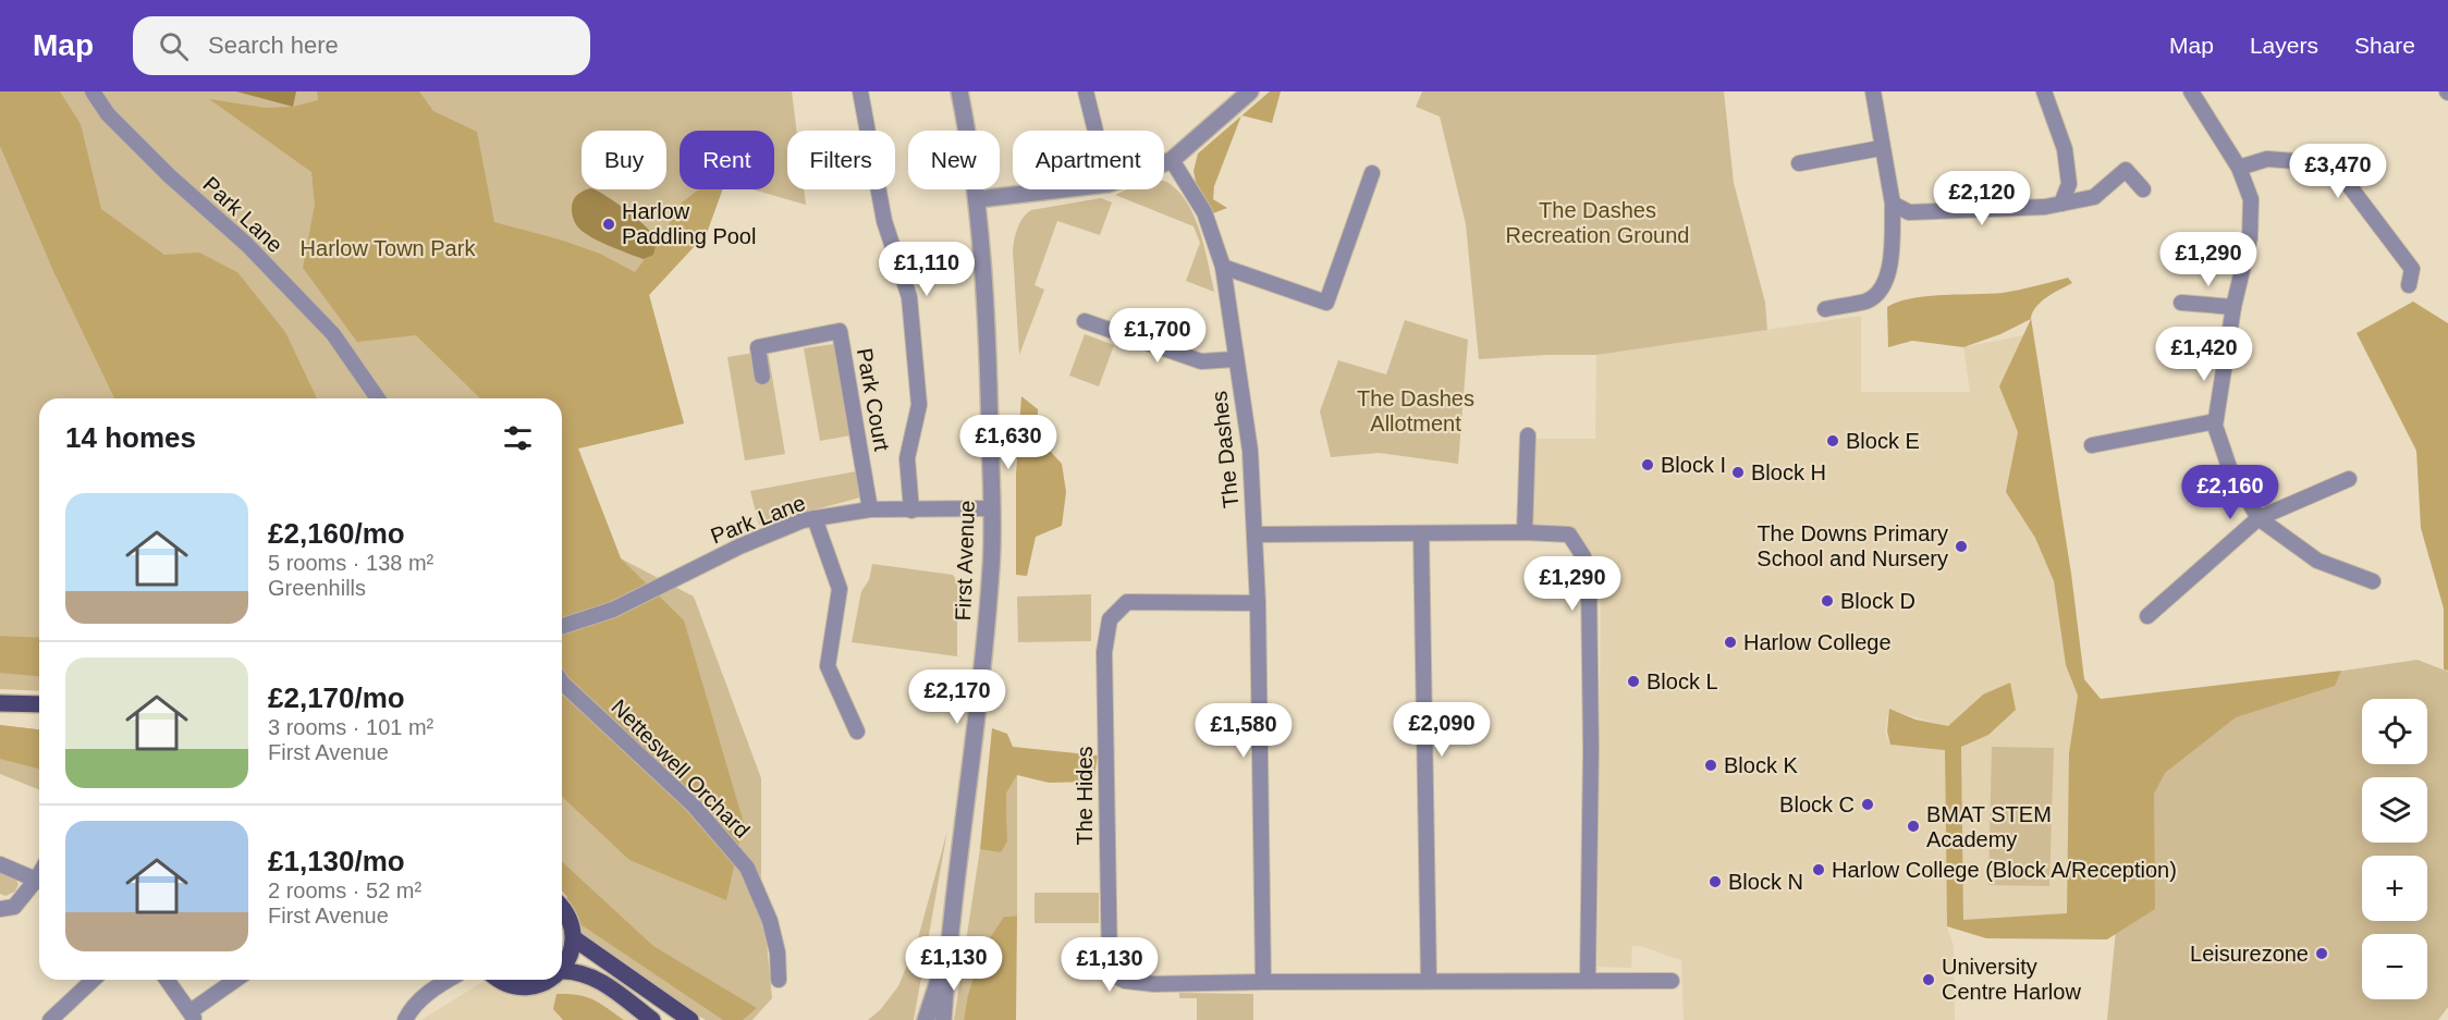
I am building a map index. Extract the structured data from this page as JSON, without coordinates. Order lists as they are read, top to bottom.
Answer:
{
  "streets": {
    "street": [
      "Park Lane",
      "Park Court",
      "The Dashes",
      "First Avenue",
      "Netteswell Orchard",
      "The Hides"
    ]
  },
  "crossings": [
    ["Park Lane", "Park Court"],
    ["Park Lane", "First Avenue"]
  ],
  "parks": ["The Dashes Recreation Ground", "Harlow Town Park", "The Dashes Allotment"],
  "places": [
    "Harlow Paddling Pool",
    "Block E",
    "Block I",
    "Block H",
    "The Downs Primary School and Nursery",
    "Block D",
    "Harlow College",
    "Block L",
    "Block K",
    "Block C",
    "BMAT STEM Academy",
    "Harlow College (Block A/Reception)",
    "Block N",
    "Leisurezone",
    "University Centre Harlow"
  ],
  "page": {
    "header": "Map",
    "search": "Search here",
    "nav": ["Map", "Layers", "Share"],
    "chip": [
      "Buy",
      "Rent",
      "Filters",
      "New",
      "Apartment"
    ],
    "price": [
      "£3,470",
      "£2,120",
      "£1,290",
      "£1,110",
      "£1,700",
      "£1,420",
      "£1,630",
      "£2,160",
      "£1,290",
      "£2,170",
      "£2,090",
      "£1,580",
      "£1,130",
      "£1,130"
    ],
    "heading": "14 homes",
    "list": [
      {
        "name": "£2,160/mo",
        "note": "5 rooms · 138 m² · Greenhills"
      },
      {
        "name": "£2,170/mo",
        "note": "3 rooms · 101 m² · First Avenue"
      },
      {
        "name": "£1,130/mo",
        "note": "2 rooms · 52 m² · First Avenue"
      }
    ],
    "map_buttons": ["+", "−"]
  }
}
